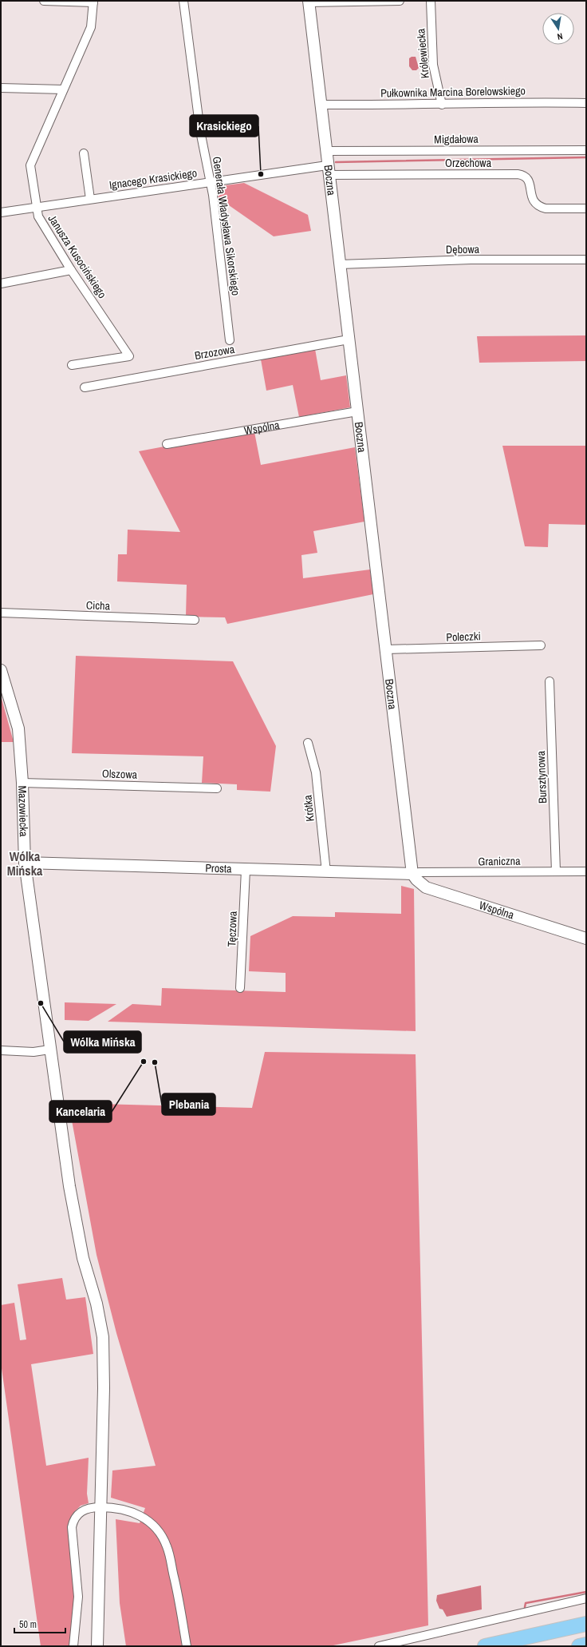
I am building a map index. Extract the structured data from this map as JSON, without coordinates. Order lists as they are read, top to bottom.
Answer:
{
  "streets": {
    "street": [
      "Królewiecka",
      "Pułkownika Marcina Borelowskiego",
      "Migdałowa",
      "Orzechowa",
      "Ignacego Krasickiego",
      "Boczna",
      "Generała Władysława Sikorskiego",
      "Dębowa",
      "Janusza Kusocińskiego",
      "Brzozowa",
      "Wspólna",
      "Cicha",
      "Poleczki",
      "Olszowa",
      "Bursztynowa",
      "Krótka",
      "Mazowiecka",
      "Graniczna",
      "Prosta",
      "Tęczowa"
    ]
  },
  "crossings": [
    ["Królewiecka", "Pułkownika Marcina Borelowskiego"],
    ["Pułkownika Marcina Borelowskiego", "Boczna"],
    ["Migdałowa", "Boczna"],
    ["Orzechowa", "Ignacego Krasickiego"],
    ["Orzechowa", "Boczna"],
    ["Ignacego Krasickiego", "Boczna"],
    ["Ignacego Krasickiego", "Generała Władysława Sikorskiego"],
    ["Ignacego Krasickiego", "Janusza Kusocińskiego"],
    ["Boczna", "Dębowa"],
    ["Boczna", "Brzozowa"],
    ["Boczna", "Wspólna"],
    ["Boczna", "Poleczki"],
    ["Boczna", "Graniczna"],
    ["Boczna", "Prosta"],
    ["Wspólna", "Graniczna"],
    ["Wspólna", "Prosta"],
    ["Olszowa", "Mazowiecka"],
    ["Bursztynowa", "Graniczna"],
    ["Krótka", "Prosta"],
    ["Mazowiecka", "Prosta"],
    ["Graniczna", "Prosta"],
    ["Prosta", "Tęczowa"]
  ],
  "districts": ["Wólka Mińska"],
  "places": [
    "Krasickiego",
    "Wólka Mińska",
    "Kancelaria",
    "Plebania"
  ],
  "scale_bar": "50 m",
  "north": "bottom"
}
